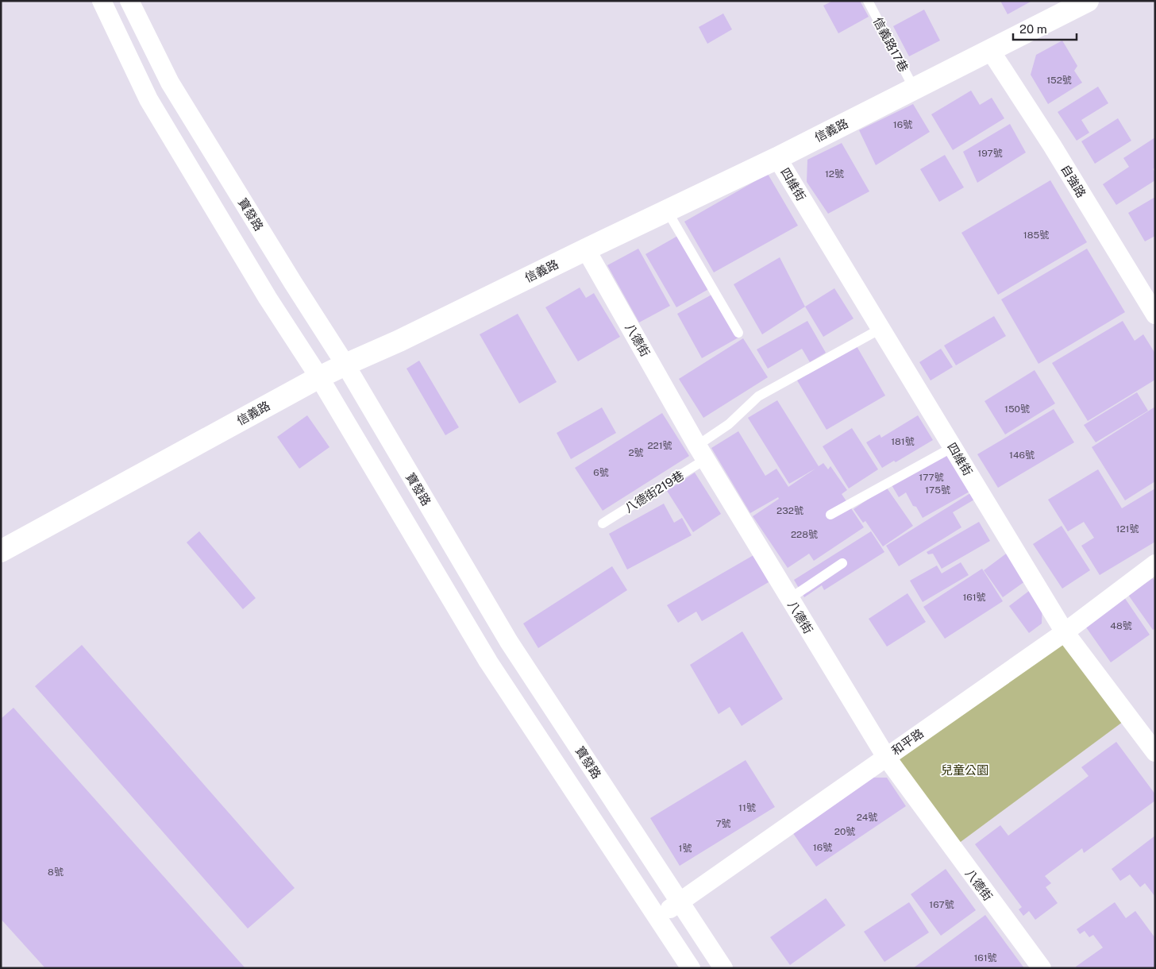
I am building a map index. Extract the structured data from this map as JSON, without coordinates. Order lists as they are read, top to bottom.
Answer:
{
  "streets": {
    "street": [
      "信義路",
      "自強路",
      "四維街",
      "寶發路",
      "八德街",
      "和平路"
    ],
    "lane": ["信義路17巷", "八德街219巷"]
  },
  "crossings": [
    ["信義路17巷", "信義路"],
    ["信義路", "自強路"],
    ["信義路", "四維街"],
    ["信義路", "寶發路"],
    ["信義路", "八德街"],
    ["四維街", "八德街219巷"],
    ["四維街", "和平路"],
    ["寶發路", "和平路"],
    ["八德街", "八德街219巷"],
    ["八德街", "和平路"]
  ],
  "parks": ["兒童公園"],
  "house_numbers": [
    "152號",
    "16號",
    "197號",
    "12號",
    "185號",
    "150號",
    "181號",
    "221號",
    "2號",
    "146號",
    "6號",
    "177號",
    "175號",
    "232號",
    "121號",
    "228號",
    "161號",
    "48號",
    "11號",
    "24號",
    "7號",
    "20號",
    "16號",
    "1號",
    "8號",
    "167號",
    "161號"
  ],
  "scale_bar": "20 m"
}
